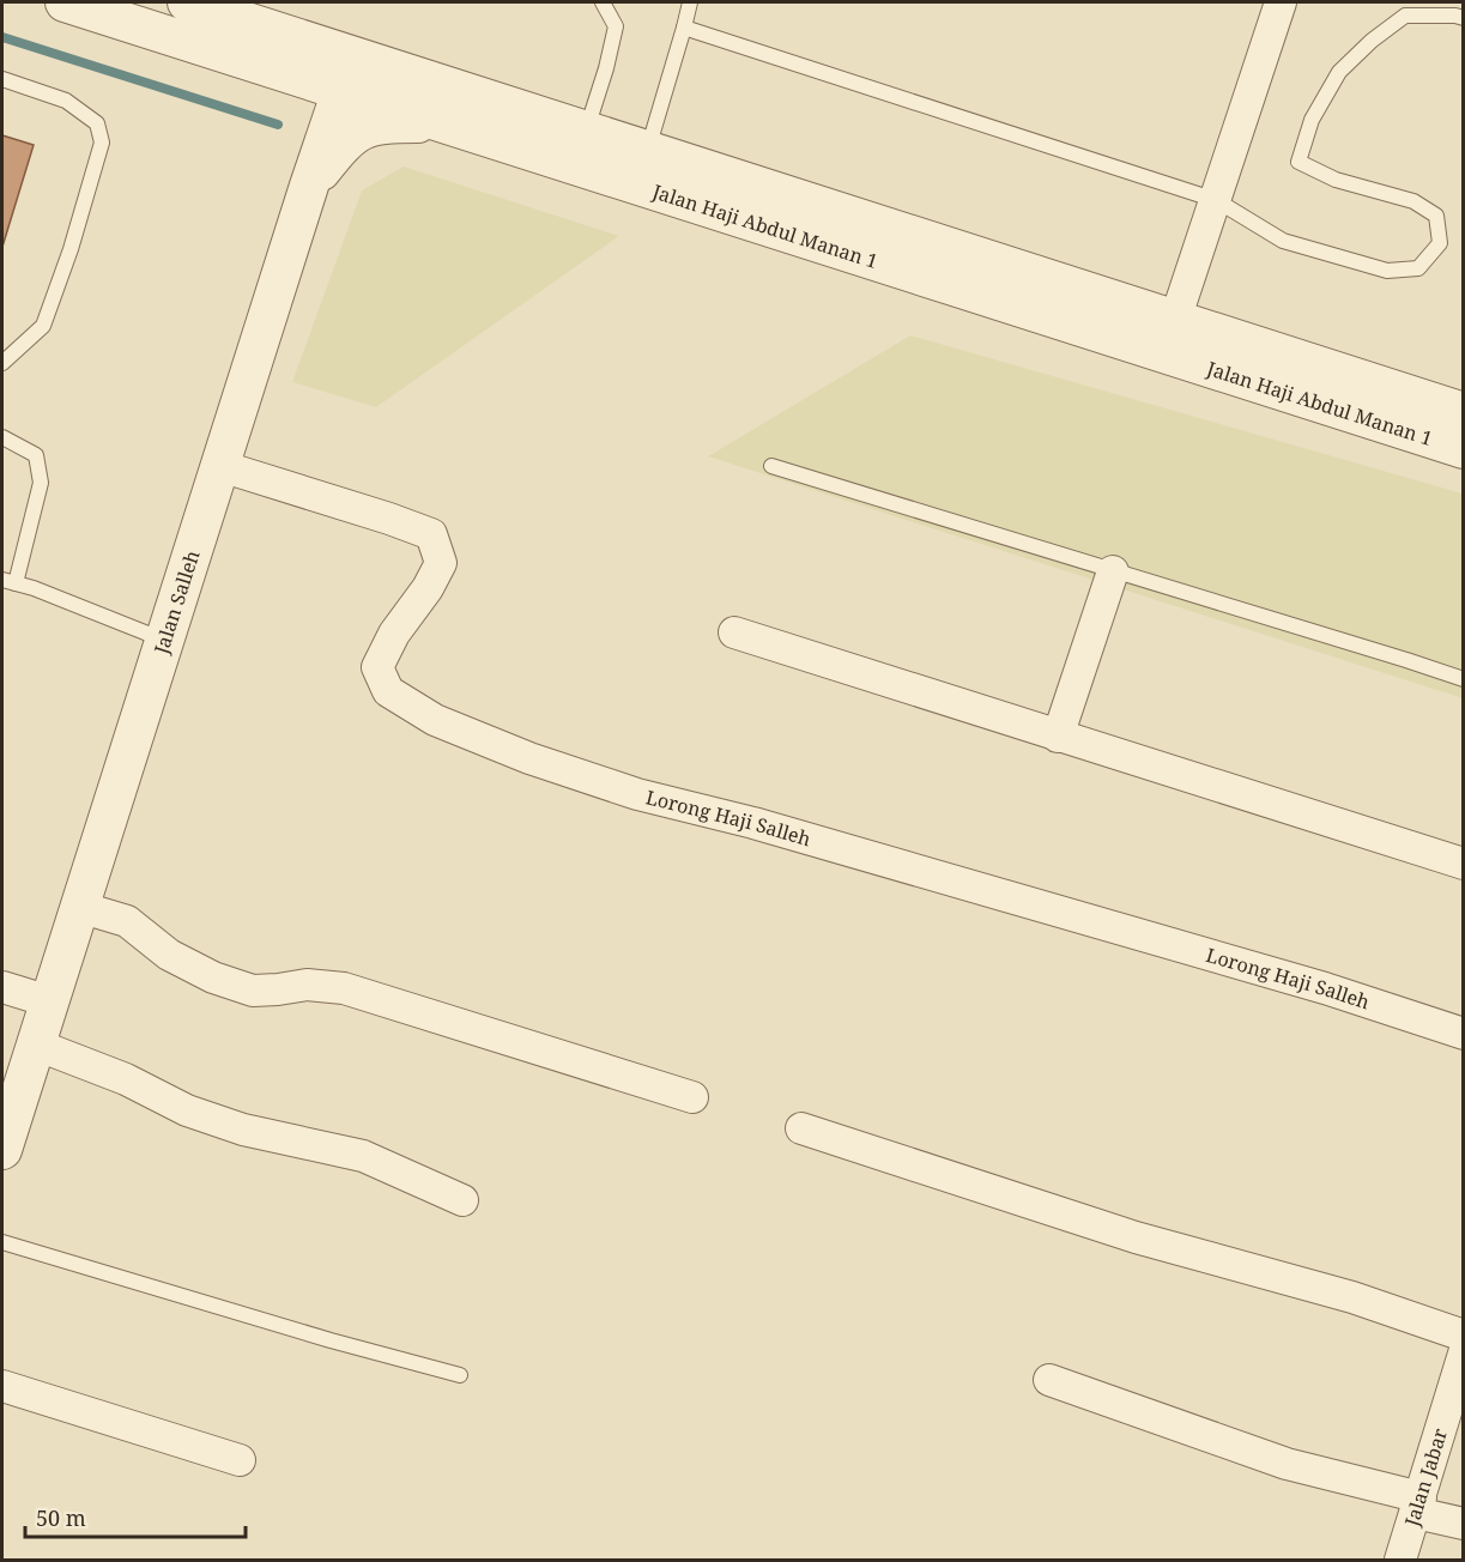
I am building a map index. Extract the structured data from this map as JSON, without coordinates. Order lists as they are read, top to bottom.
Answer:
{
  "streets": {
    "street": [
      "Jalan Haji Abdul Manan 1",
      "Jalan Salleh",
      "Lorong Haji Salleh",
      "Jalan Jabar"
    ]
  },
  "crossings": [
    ["Jalan Haji Abdul Manan 1", "Jalan Salleh"],
    ["Jalan Salleh", "Lorong Haji Salleh"]
  ],
  "scale_bar": "50 m"
}
